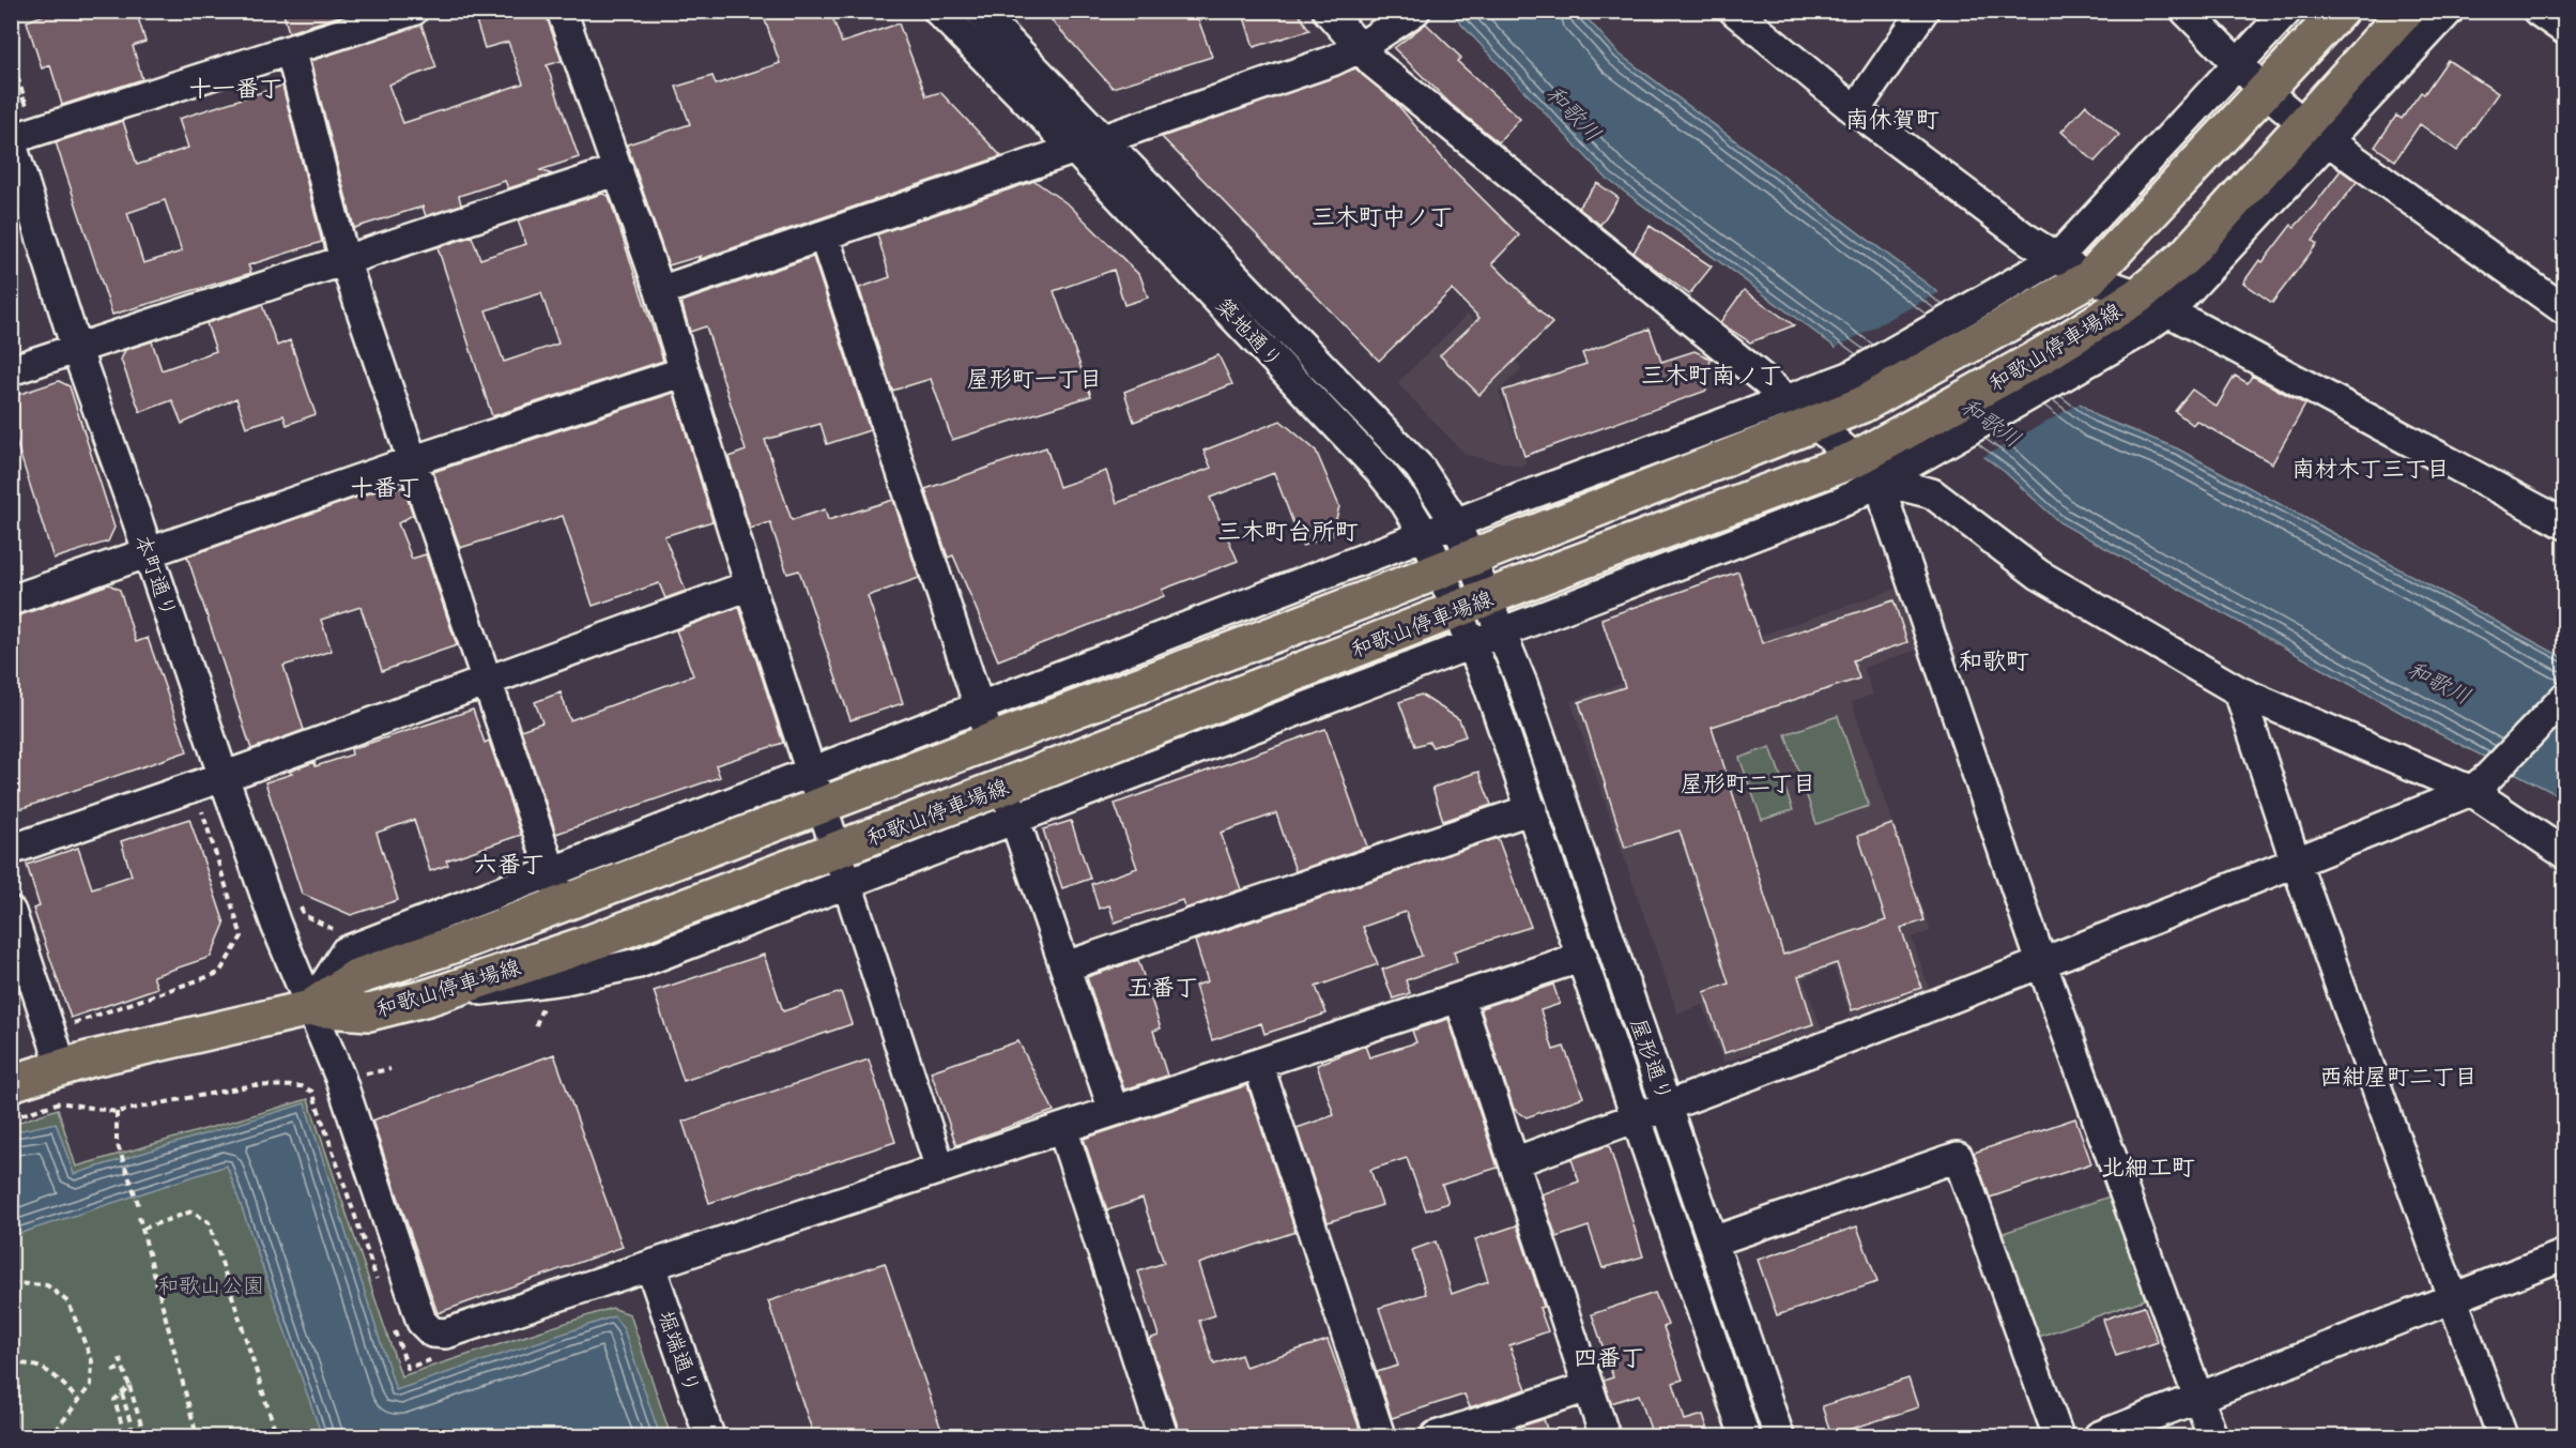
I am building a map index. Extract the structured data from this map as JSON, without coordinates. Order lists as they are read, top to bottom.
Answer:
{
  "streets": {
    "main road": ["和歌山停車場線"],
    "street": [
      "築地通り",
      "本町通り",
      "屋形通り",
      "堀端通り"
    ]
  },
  "crossings": [
    ["築地通り", "和歌山停車場線"],
    ["築地通り", "屋形通り"],
    ["和歌山停車場線", "本町通り"],
    ["本町通り", "屋形通り"],
    ["本町通り", "堀端通り"]
  ],
  "districts": [
    "十一番丁",
    "南休賀町",
    "三木町中ノ丁",
    "三木町南ノ丁",
    "屋形町一丁目",
    "南材木丁三丁目",
    "十番丁",
    "三木町台所町",
    "和歌町",
    "屋形町二丁目",
    "六番丁",
    "五番丁",
    "西紺屋町二丁目",
    "北細工町",
    "四番丁"
  ],
  "water": ["和歌川"],
  "parks": ["和歌山公園"]
}
